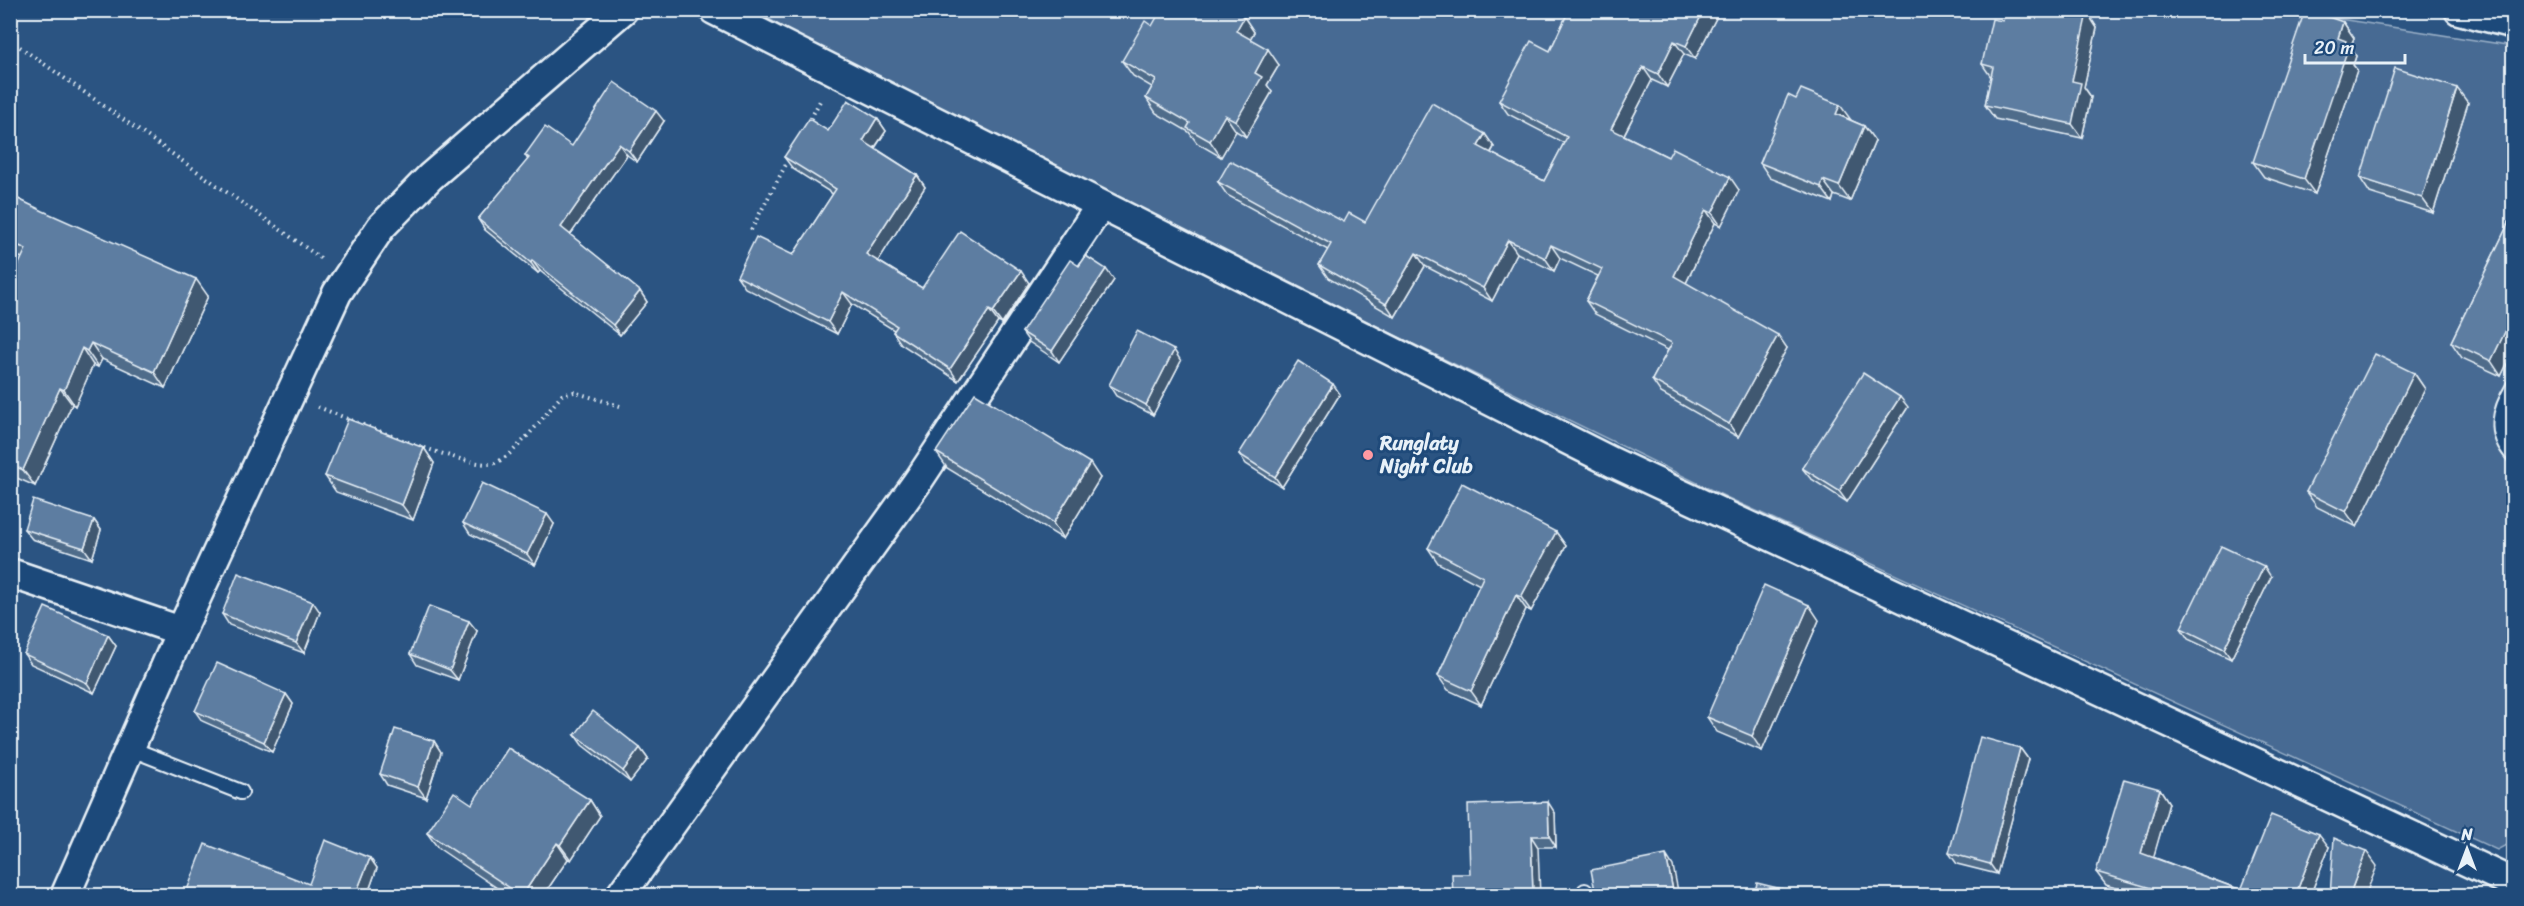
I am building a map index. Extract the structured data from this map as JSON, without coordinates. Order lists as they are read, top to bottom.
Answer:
{
  "places": ["Runglaty Night Club"],
  "scale_bar": "20 m",
  "north": "top"
}
